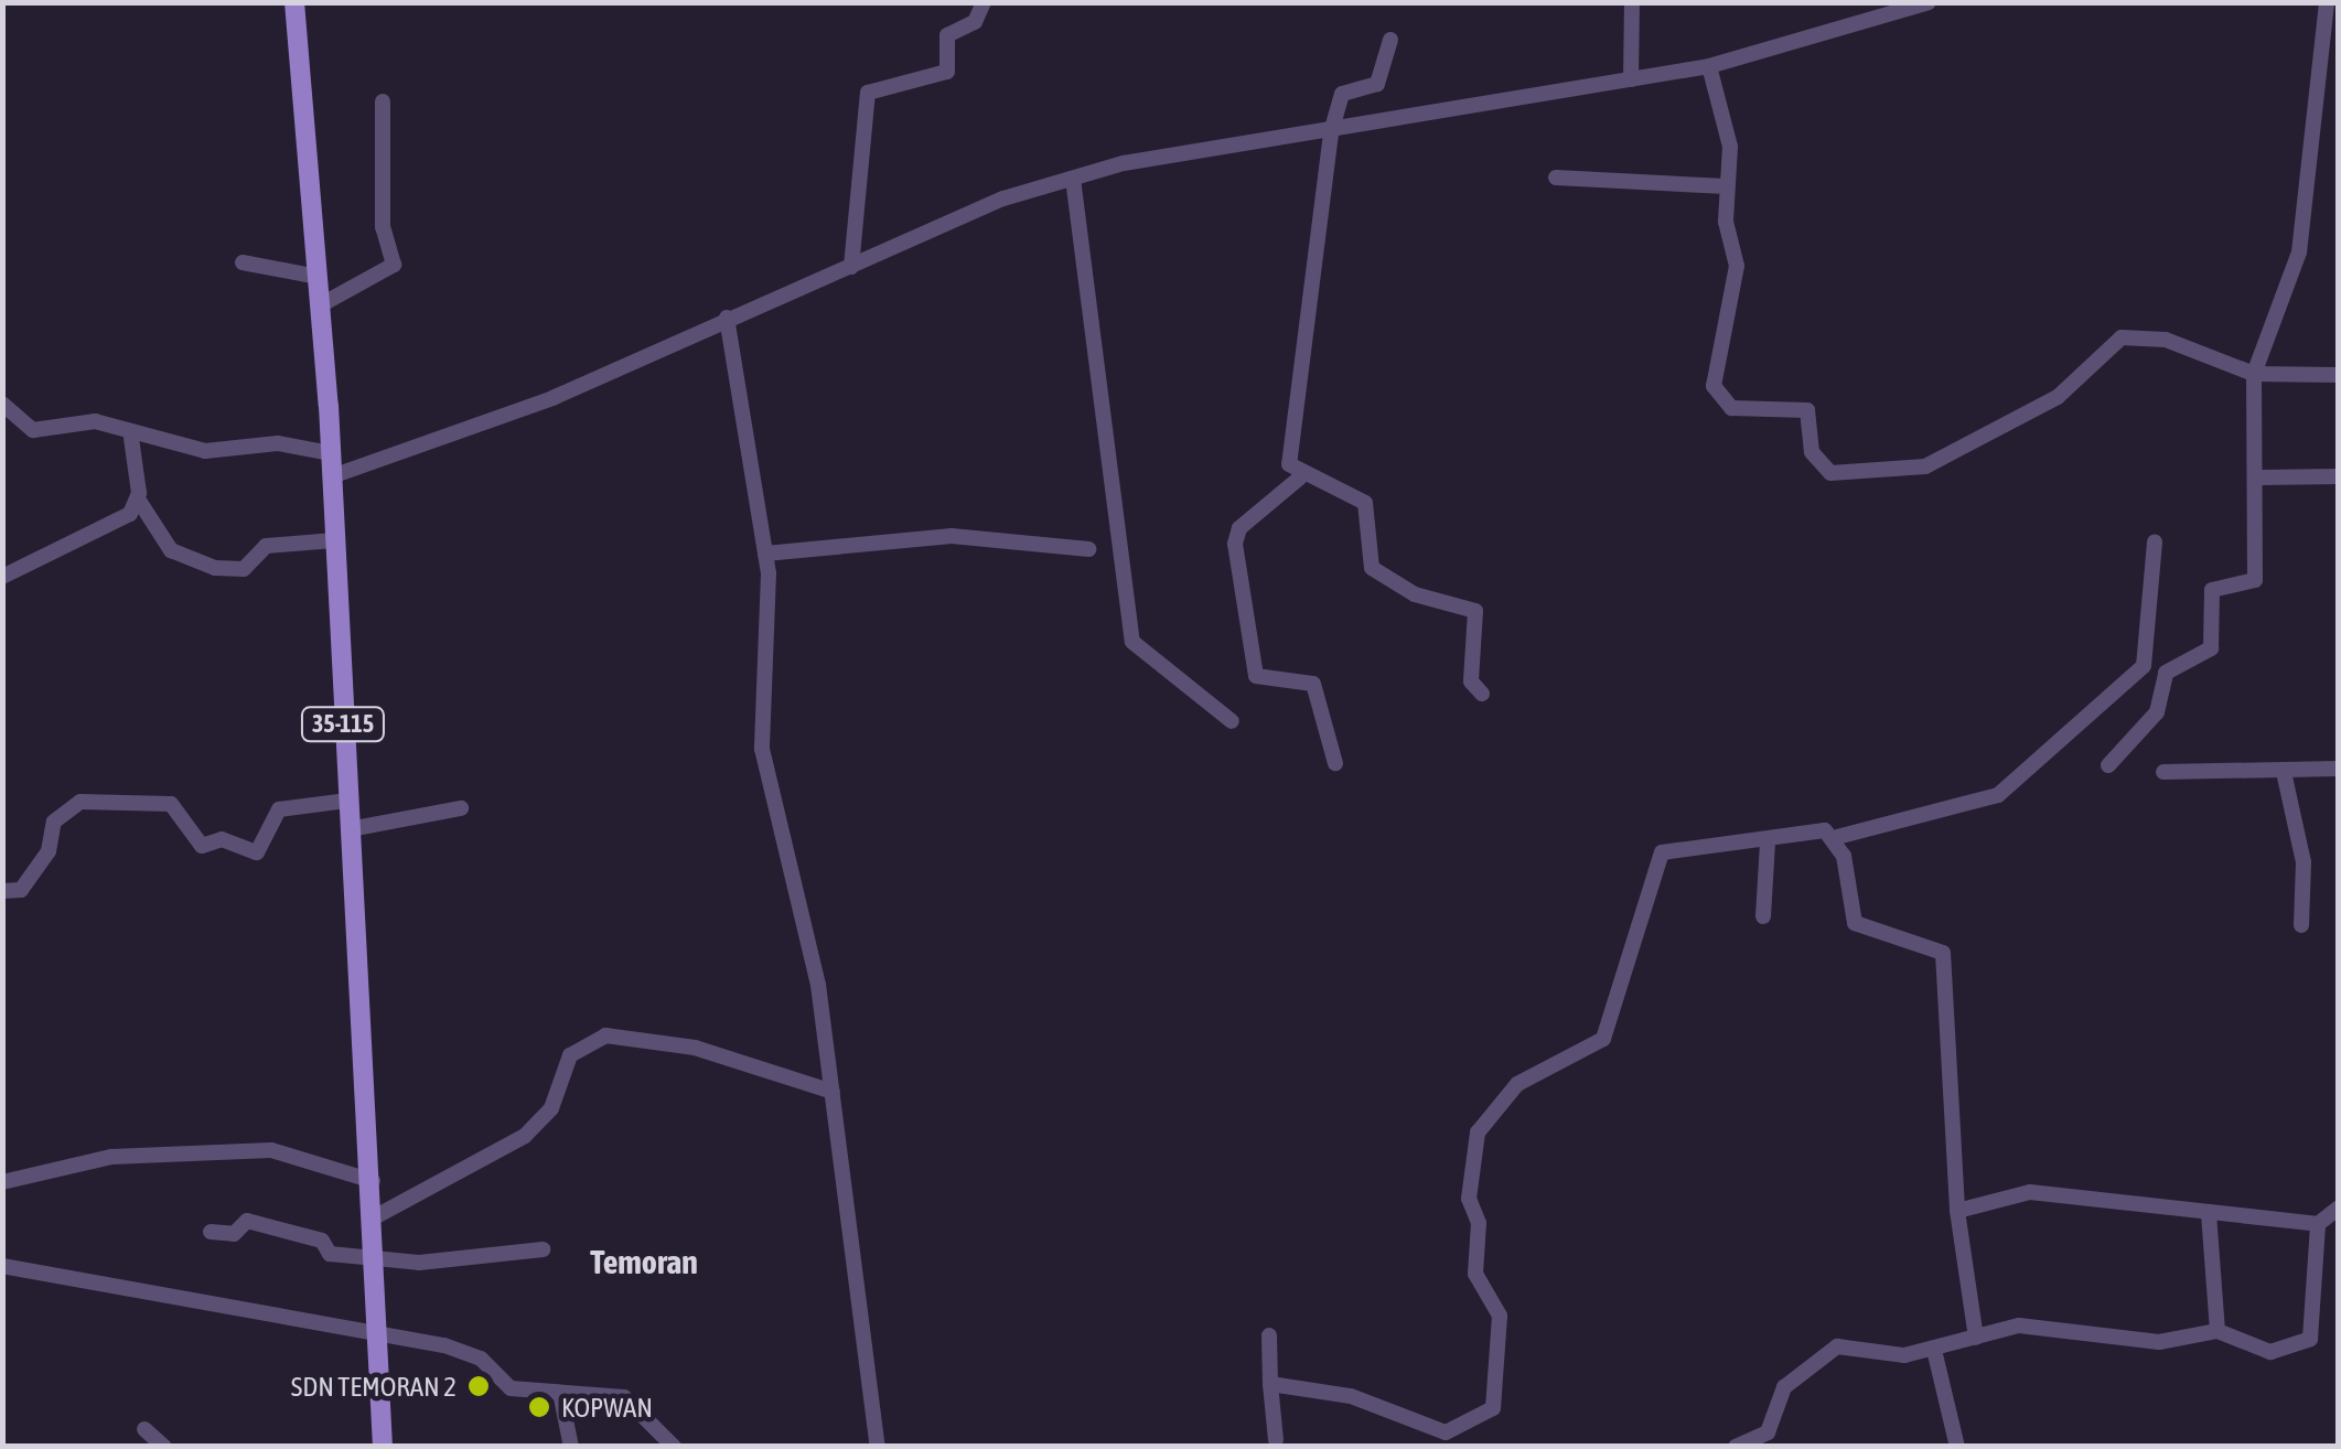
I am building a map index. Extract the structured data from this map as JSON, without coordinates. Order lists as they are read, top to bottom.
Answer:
{
  "streets": {
    "main road": ["35-115"]
  },
  "districts": ["Temoran"],
  "places": ["SDN TEMORAN 2", "KOPWAN"]
}
